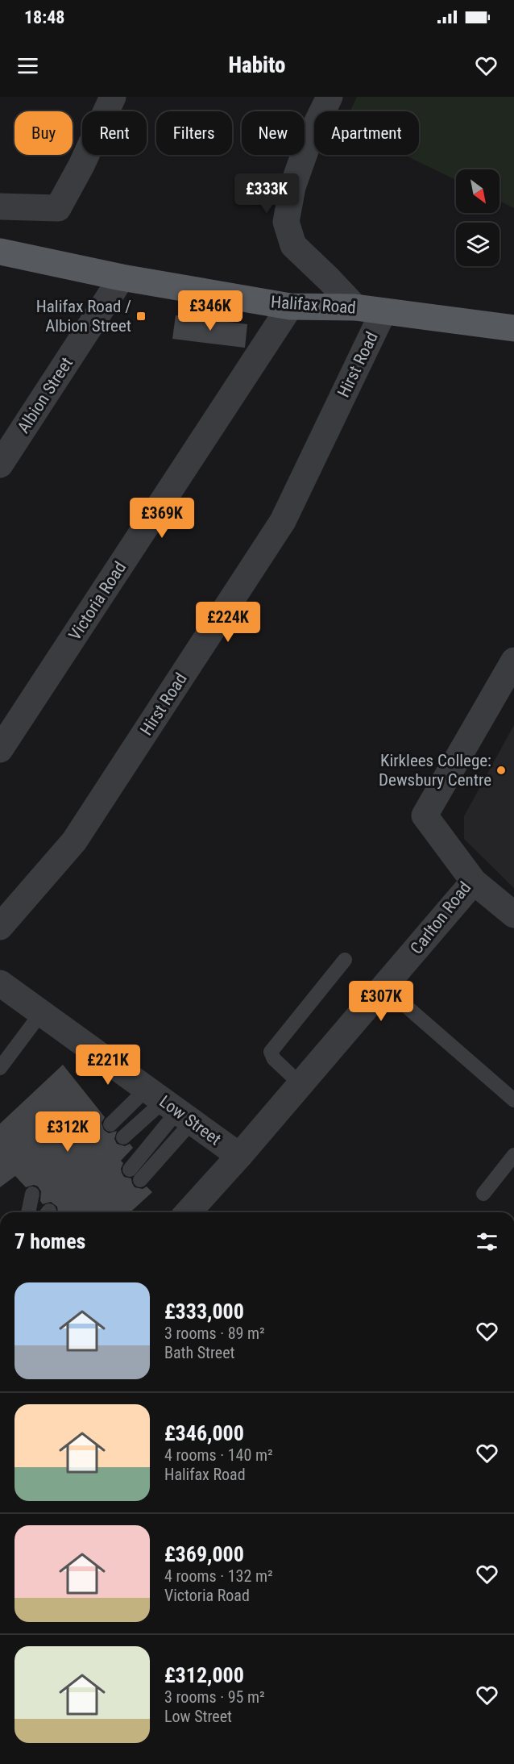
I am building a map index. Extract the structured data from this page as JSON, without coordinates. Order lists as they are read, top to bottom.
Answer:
{
  "streets": {
    "main road": ["Halifax Road"],
    "street": [
      "Hirst Road",
      "Albion Street",
      "Victoria Road",
      "Carlton Road",
      "Low Street"
    ]
  },
  "crossings": [
    ["Halifax Road", "Hirst Road"],
    ["Halifax Road", "Albion Street"],
    ["Halifax Road", "Victoria Road"],
    ["Carlton Road", "Low Street"]
  ],
  "places": {
    "transit": ["Halifax Road / Albion Street"],
    "other": ["Kirklees College: Dewsbury Centre"]
  },
  "north": "bottom right",
  "page": {
    "status": "18:48",
    "header": "Habito",
    "chip": [
      "Buy",
      "Rent",
      "Filters",
      "New",
      "Apartment"
    ],
    "price": [
      "£333K",
      "£346K",
      "£369K",
      "£224K",
      "£307K",
      "£221K",
      "£312K"
    ],
    "heading": "7 homes",
    "list": [
      {
        "name": "£333,000",
        "note": "3 rooms · 89 m² · Bath Street"
      },
      {
        "name": "£346,000",
        "note": "4 rooms · 140 m² · Halifax Road"
      },
      {
        "name": "£369,000",
        "note": "4 rooms · 132 m² · Victoria Road"
      },
      {
        "name": "£312,000",
        "note": "3 rooms · 95 m² · Low Street"
      }
    ]
  }
}
